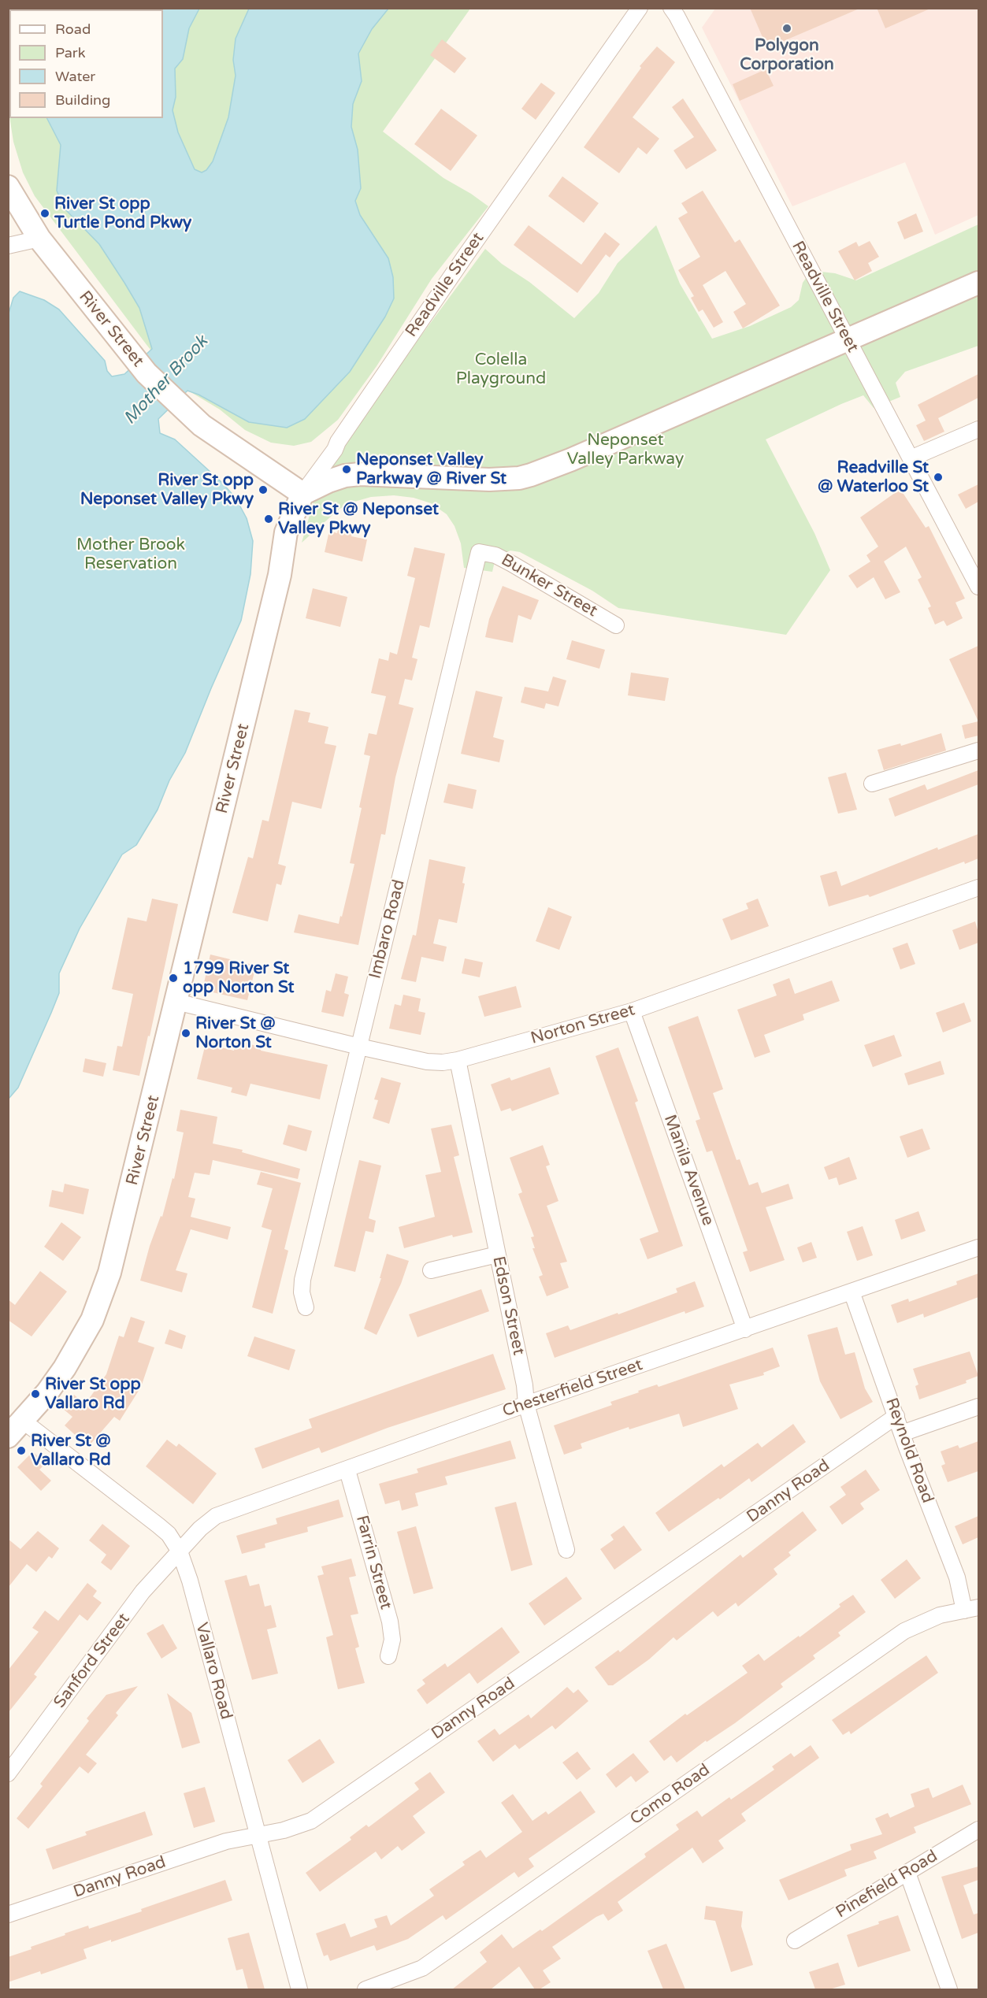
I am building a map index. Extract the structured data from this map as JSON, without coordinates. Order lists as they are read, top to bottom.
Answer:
{
  "streets": {
    "main road": ["River Street"],
    "street": [
      "Readville Street",
      "Bunker Street",
      "Imbaro Road",
      "Norton Street",
      "Manila Avenue",
      "Edson Street",
      "Chesterfield Street",
      "Reynold Road",
      "Danny Road",
      "Farrin Street",
      "Sanford Street",
      "Vallaro Road",
      "Como Road",
      "Pinefield Road"
    ]
  },
  "crossings": [
    ["Readville Street", "River Street"],
    ["River Street", "Norton Street"],
    ["River Street", "Vallaro Road"],
    ["Bunker Street", "Imbaro Road"],
    ["Imbaro Road", "Norton Street"],
    ["Norton Street", "Manila Avenue"],
    ["Norton Street", "Edson Street"],
    ["Manila Avenue", "Chesterfield Street"],
    ["Edson Street", "Chesterfield Street"],
    ["Chesterfield Street", "Reynold Road"],
    ["Chesterfield Street", "Farrin Street"],
    ["Chesterfield Street", "Sanford Street"],
    ["Chesterfield Street", "Vallaro Road"],
    ["Reynold Road", "Danny Road"],
    ["Reynold Road", "Como Road"],
    ["Danny Road", "Vallaro Road"],
    ["Sanford Street", "Vallaro Road"]
  ],
  "water": ["Mother Brook"],
  "parks": ["Colella Playground", "Neponset Valley Parkway", "Mother Brook Reservation"],
  "places": [
    "Polygon Corporation",
    "River St opp Turtle Pond Pkwy",
    "Neponset Valley Parkway @ River St",
    "Readville St @ Waterloo St",
    "River St opp Neponset Valley Pkwy",
    "River St @ Neponset Valley Pkwy",
    "1799 River St opp Norton St",
    "River St @ Norton St",
    "River St opp Vallaro Rd",
    "River St @ Vallaro Rd"
  ],
  "legend": [
    "Road",
    "Park",
    "Water",
    "Building"
  ]
}
